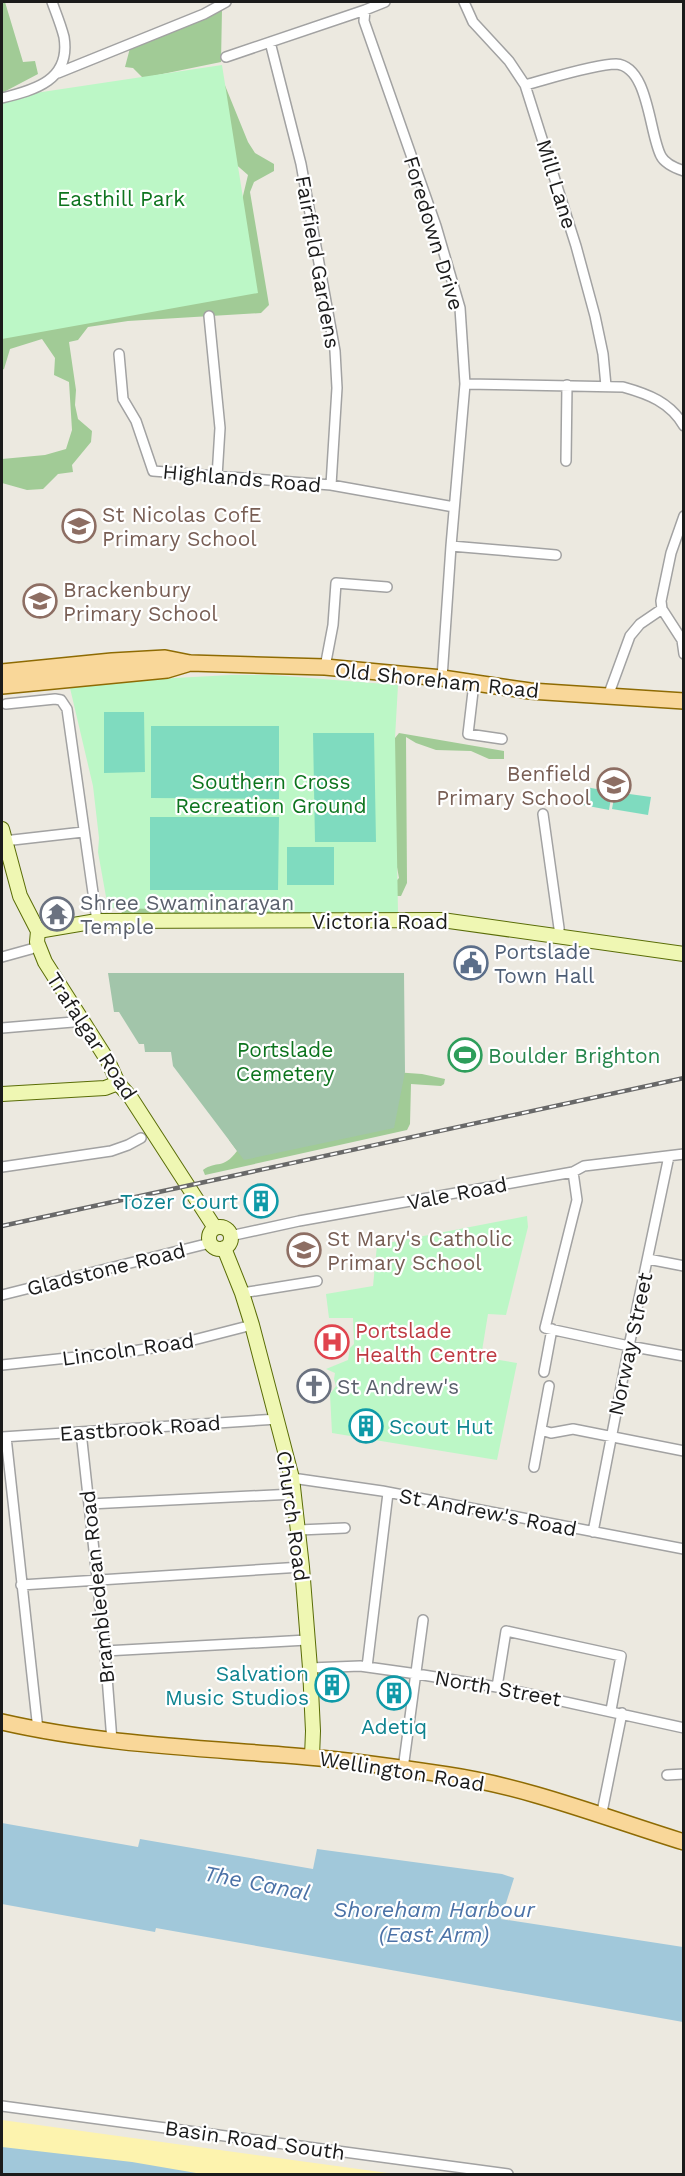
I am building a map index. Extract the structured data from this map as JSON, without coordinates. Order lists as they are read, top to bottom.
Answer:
{
  "streets": {
    "main road": [
      "Old Shoreham Road",
      "Victoria Road",
      "Trafalgar Road",
      "Church Road",
      "Wellington Road"
    ],
    "street": [
      "Mill Lane",
      "Foredown Drive",
      "Fairfield Gardens",
      "Highlands Road",
      "Vale Road",
      "Gladstone Road",
      "Norway Street",
      "Lincoln Road",
      "Eastbrook Road",
      "St Andrew's Road",
      "Brambledean Road",
      "North Street",
      "Basin Road South"
    ]
  },
  "crossings": [
    ["Foredown Drive", "Highlands Road"],
    ["Foredown Drive", "Old Shoreham Road"],
    ["Fairfield Gardens", "Highlands Road"],
    ["Victoria Road", "Trafalgar Road"],
    ["Trafalgar Road", "Vale Road"],
    ["Trafalgar Road", "Gladstone Road"],
    ["Trafalgar Road", "Church Road"],
    ["Vale Road", "Gladstone Road"],
    ["Vale Road", "Norway Street"],
    ["Vale Road", "Church Road"],
    ["Gladstone Road", "Church Road"],
    ["Norway Street", "St Andrew's Road"],
    ["Lincoln Road", "Church Road"],
    ["Eastbrook Road", "Church Road"],
    ["Eastbrook Road", "Brambledean Road"],
    ["St Andrew's Road", "Church Road"],
    ["Church Road", "North Street"],
    ["Church Road", "Wellington Road"],
    ["Brambledean Road", "Wellington Road"]
  ],
  "water": ["The Canal", "Shoreham Harbour (East Arm)"],
  "parks": ["Easthill Park", "Southern Cross Recreation Ground", "Portslade Cemetery"],
  "places": {
    "school or university": [
      "St Nicolas CofE Primary School",
      "Brackenbury Primary School",
      "Benfield Primary School",
      "St Mary's Catholic Primary School"
    ],
    "temple": ["Shree Swaminarayan Temple"],
    "public building": ["Portslade Town Hall"],
    "sports": ["Boulder Brighton"],
    "building": [
      "Tozer Court",
      "Scout Hut",
      "Salvation Music Studios",
      "Adetiq"
    ],
    "hospital": ["Portslade Health Centre"],
    "church": ["St Andrew's"]
  }
}
